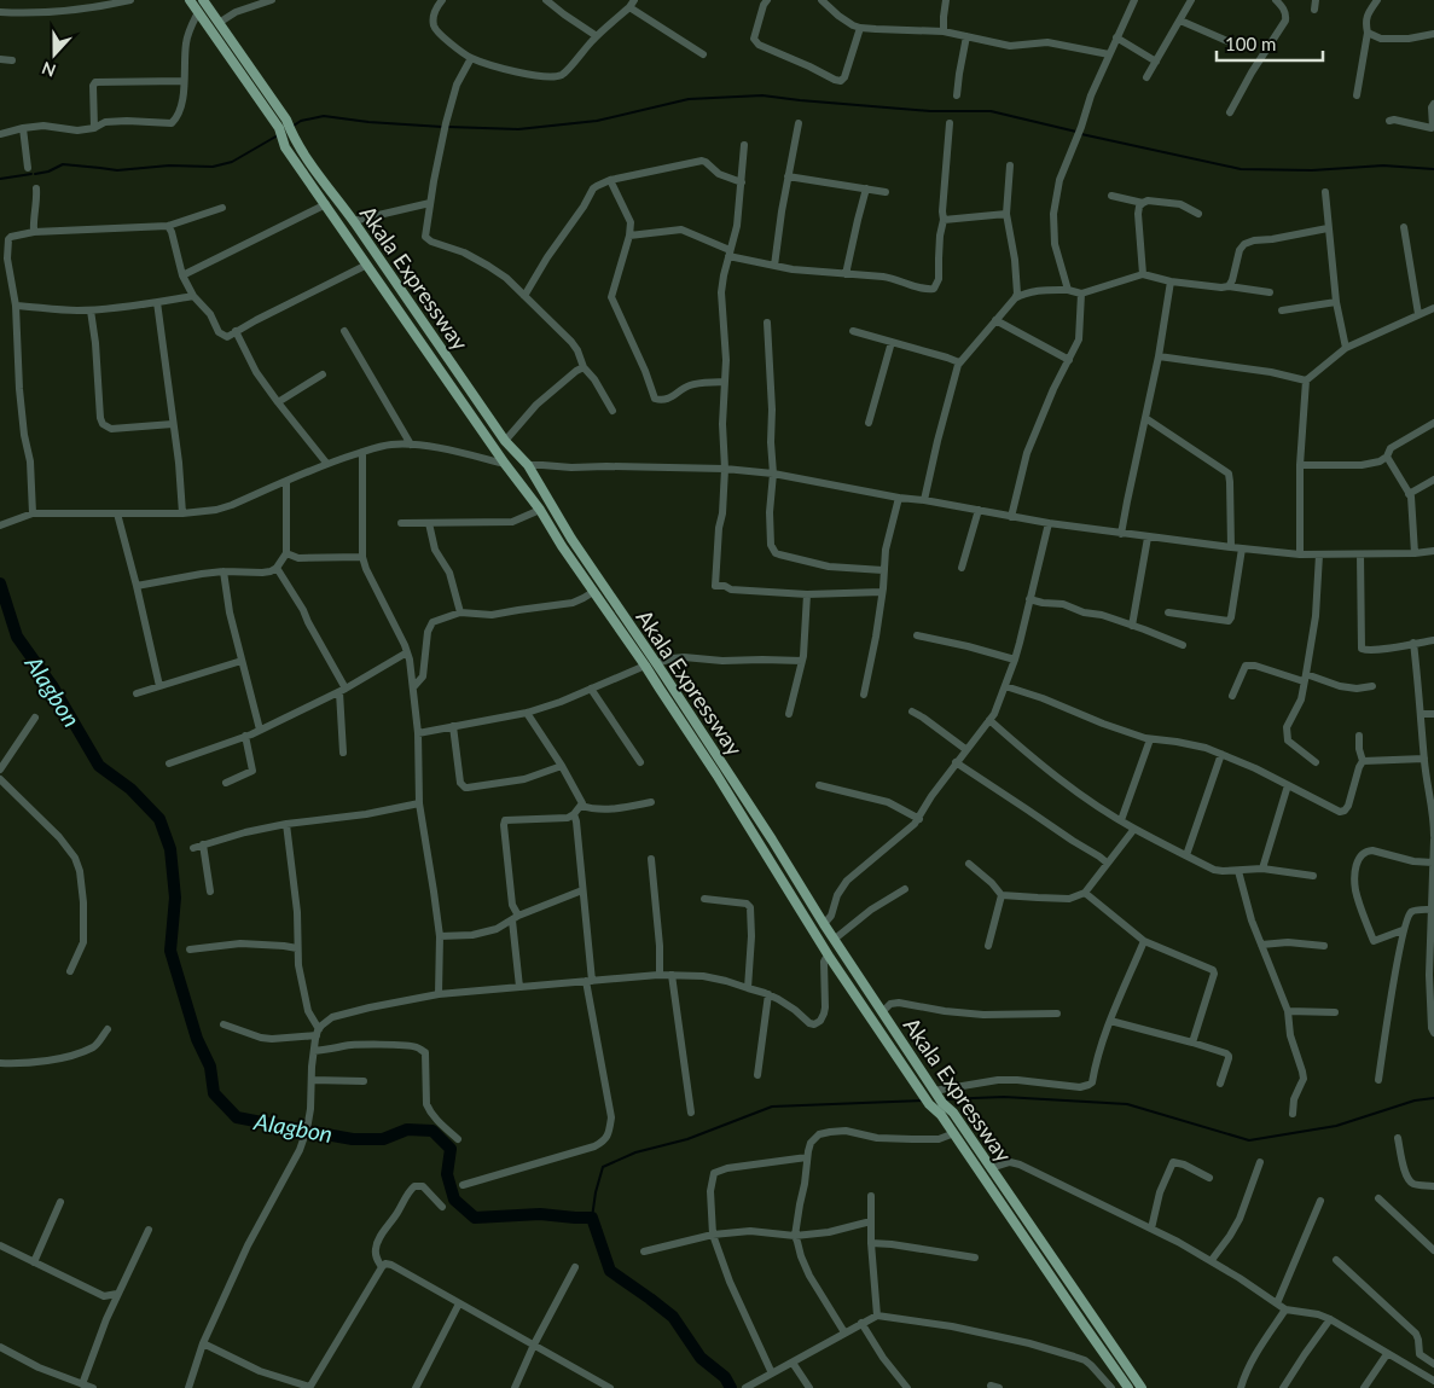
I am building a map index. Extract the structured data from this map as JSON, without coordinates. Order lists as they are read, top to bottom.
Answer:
{
  "streets": {
    "main road": ["Akala Expressway"]
  },
  "water": ["Alagbon"],
  "scale_bar": "100 m",
  "north": "bottom"
}
